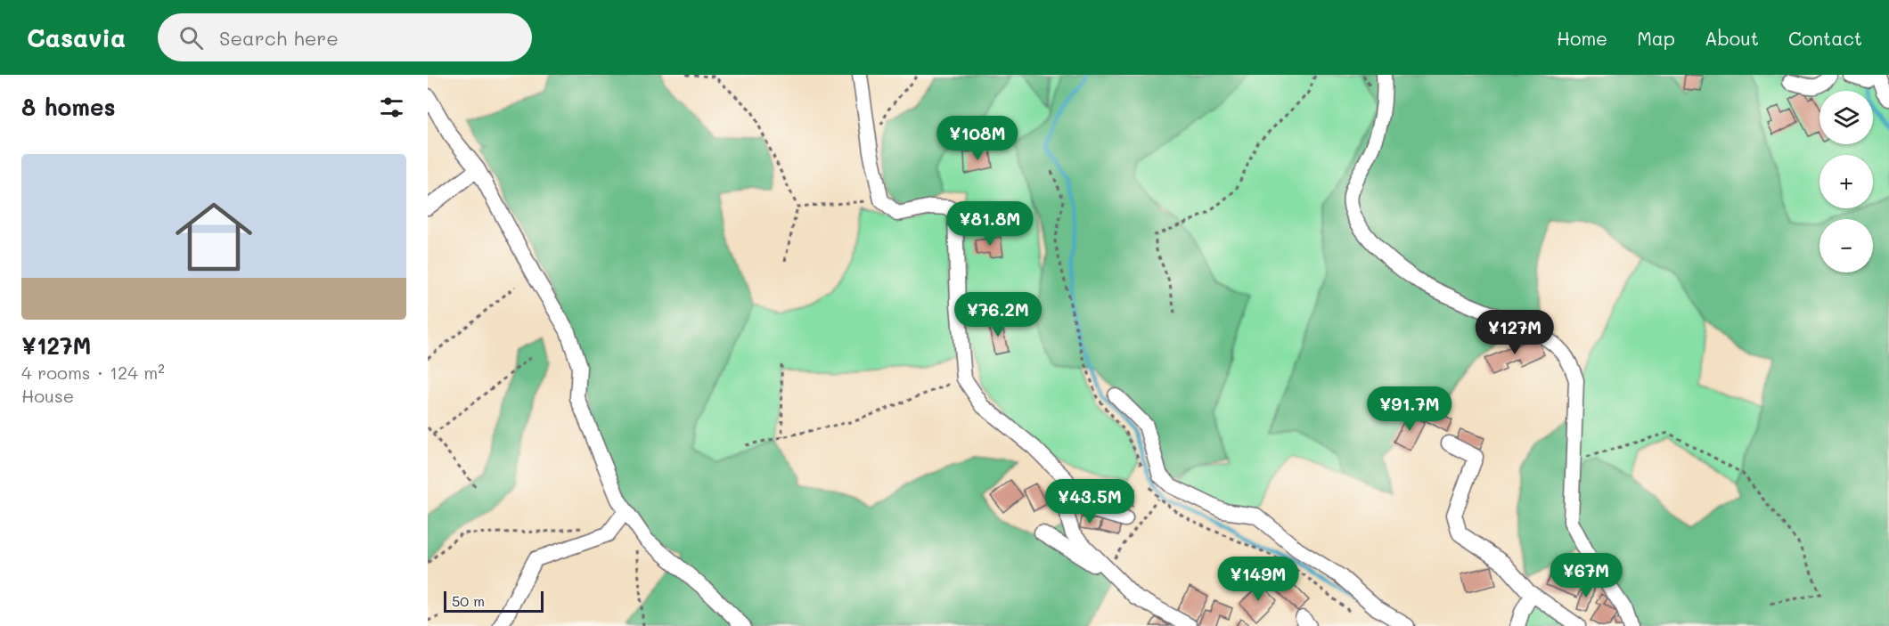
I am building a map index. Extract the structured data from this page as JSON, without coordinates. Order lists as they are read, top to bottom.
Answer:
{
  "scale_bar": "50 m",
  "page": {
    "header": "Casavia",
    "search": "Search here",
    "nav": [
      "Home",
      "Map",
      "About",
      "Contact"
    ],
    "heading": "8 homes",
    "map_buttons": ["+", "−"],
    "price": [
      "¥108M",
      "¥81.8M",
      "¥76.2M",
      "¥127M",
      "¥91.7M",
      "¥43.5M",
      "¥67M",
      "¥149M"
    ],
    "list": [
      {
        "name": "¥127M",
        "note": "4 rooms · 124 m² · House"
      }
    ],
    "scale": "50 m"
  }
}
